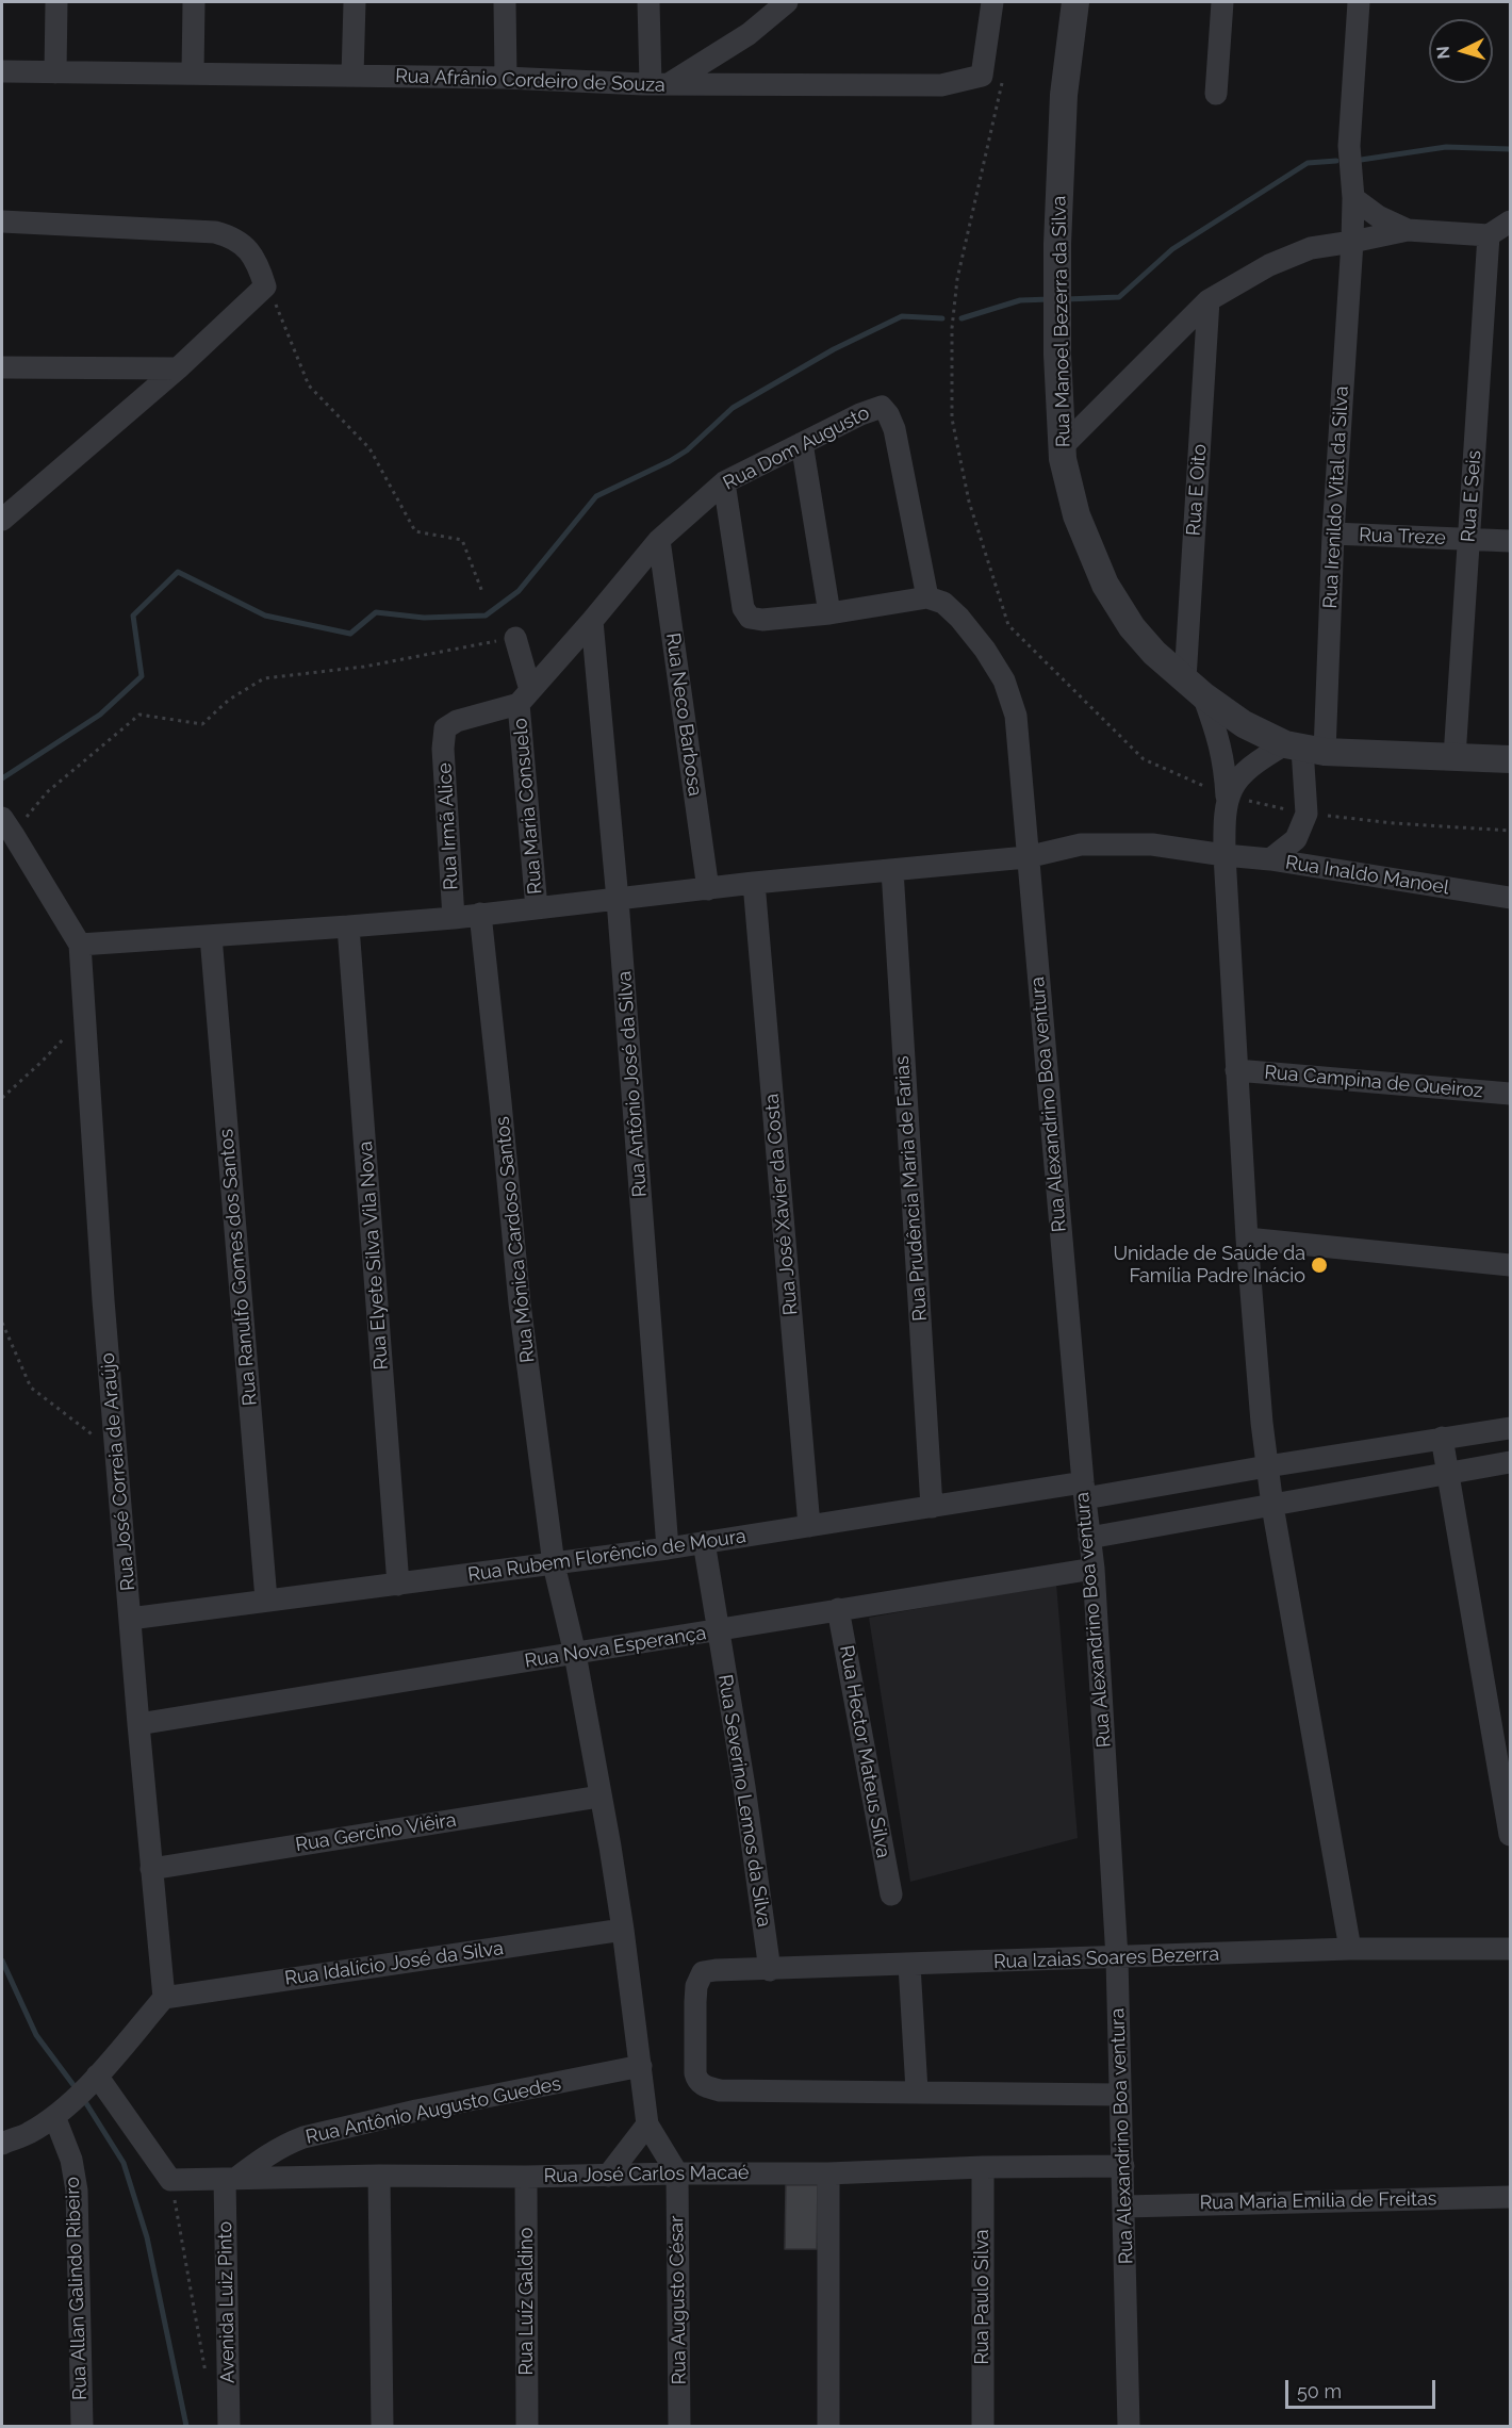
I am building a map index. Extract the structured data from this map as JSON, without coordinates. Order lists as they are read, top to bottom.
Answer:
{
  "streets": {
    "street": [
      "Rua Afrânio Cordeiro de Souza",
      "Rua Manoel Bezerra da Silva",
      "Rua Dom Augusto",
      "Rua E Oito",
      "Rua E Seis",
      "Rua Irenildo Vital da Silva",
      "Rua Treze",
      "Rua Neco Barbosa",
      "Rua Maria Consuelo",
      "Rua Irmã Alice",
      "Rua Inaldo Manoel",
      "Rua Campina de Queiroz",
      "Rua Antônio José da Silva",
      "Rua Alexandrino Boa ventura",
      "Rua Prudência Maria de Farias",
      "Rua José Xavier da Costa",
      "Rua Mônica Cardoso Santos",
      "Rua Elyete Silva Vila Nova",
      "Rua Ranulfo Gomes dos Santos",
      "Rua José Correia de Araújo",
      "Rua Rubem Florêncio de Moura",
      "Rua Nova Esperança",
      "Rua Hector Mateus Silva",
      "Rua Severino Lemos da Silva",
      "Rua Gercino Viêira",
      "Rua Izaias Soares Bezerra",
      "Rua Idalício José da Silva",
      "Rua Antônio Augusto Guedes",
      "Rua José Carlos Macaé",
      "Rua Maria Emilia de Freitas",
      "Rua Allan Galindo Ribeiro",
      "Rua Paulo Silva",
      "Rua Augusto César",
      "Rua Luíz Galdino",
      "Avenida Luiz Pinto"
    ]
  },
  "crossings": [
    ["Rua Manoel Bezerra da Silva", "Rua E Oito"],
    ["Rua Manoel Bezerra da Silva", "Rua E Seis"],
    ["Rua Manoel Bezerra da Silva", "Rua Irenildo Vital da Silva"],
    ["Rua Dom Augusto", "Rua Neco Barbosa"],
    ["Rua Dom Augusto", "Rua Maria Consuelo"],
    ["Rua Dom Augusto", "Rua Irmã Alice"],
    ["Rua Dom Augusto", "Rua Antônio José da Silva"],
    ["Rua Dom Augusto", "Rua Alexandrino Boa ventura"],
    ["Rua E Seis", "Rua Treze"],
    ["Rua Irenildo Vital da Silva", "Rua Treze"],
    ["Rua Irenildo Vital da Silva", "Rua Inaldo Manoel"],
    ["Rua Neco Barbosa", "Rua Inaldo Manoel"],
    ["Rua Maria Consuelo", "Rua Irmã Alice"],
    ["Rua Maria Consuelo", "Rua Inaldo Manoel"],
    ["Rua Irmã Alice", "Rua Inaldo Manoel"],
    ["Rua Inaldo Manoel", "Rua Antônio José da Silva"],
    ["Rua Inaldo Manoel", "Rua Alexandrino Boa ventura"],
    ["Rua Inaldo Manoel", "Rua Prudência Maria de Farias"],
    ["Rua Inaldo Manoel", "Rua José Xavier da Costa"],
    ["Rua Inaldo Manoel", "Rua Mônica Cardoso Santos"],
    ["Rua Inaldo Manoel", "Rua Elyete Silva Vila Nova"],
    ["Rua Inaldo Manoel", "Rua Ranulfo Gomes dos Santos"],
    ["Rua Inaldo Manoel", "Rua José Correia de Araújo"],
    ["Rua Antônio José da Silva", "Rua Rubem Florêncio de Moura"],
    ["Rua Alexandrino Boa ventura", "Rua Rubem Florêncio de Moura"],
    ["Rua Alexandrino Boa ventura", "Rua Nova Esperança"],
    ["Rua Alexandrino Boa ventura", "Rua Izaias Soares Bezerra"],
    ["Rua Alexandrino Boa ventura", "Rua José Carlos Macaé"],
    ["Rua Alexandrino Boa ventura", "Rua Maria Emilia de Freitas"],
    ["Rua Prudência Maria de Farias", "Rua Rubem Florêncio de Moura"],
    ["Rua José Xavier da Costa", "Rua Rubem Florêncio de Moura"],
    ["Rua Mônica Cardoso Santos", "Rua Rubem Florêncio de Moura"],
    ["Rua Mônica Cardoso Santos", "Rua Nova Esperança"],
    ["Rua Mônica Cardoso Santos", "Rua Gercino Viêira"],
    ["Rua Mônica Cardoso Santos", "Rua Idalício José da Silva"],
    ["Rua Mônica Cardoso Santos", "Rua Antônio Augusto Guedes"],
    ["Rua Elyete Silva Vila Nova", "Rua Rubem Florêncio de Moura"],
    ["Rua Ranulfo Gomes dos Santos", "Rua Rubem Florêncio de Moura"],
    ["Rua José Correia de Araújo", "Rua Rubem Florêncio de Moura"],
    ["Rua José Correia de Araújo", "Rua Nova Esperança"],
    ["Rua José Correia de Araújo", "Rua Gercino Viêira"],
    ["Rua José Correia de Araújo", "Rua Idalício José da Silva"],
    ["Rua Rubem Florêncio de Moura", "Rua Severino Lemos da Silva"],
    ["Rua Nova Esperança", "Rua Hector Mateus Silva"],
    ["Rua Nova Esperança", "Rua Severino Lemos da Silva"],
    ["Rua Severino Lemos da Silva", "Rua Izaias Soares Bezerra"],
    ["Rua Antônio Augusto Guedes", "Rua José Carlos Macaé"],
    ["Rua Antônio Augusto Guedes", "Avenida Luiz Pinto"],
    ["Rua José Carlos Macaé", "Rua Paulo Silva"],
    ["Rua José Carlos Macaé", "Rua Augusto César"],
    ["Rua José Carlos Macaé", "Rua Luíz Galdino"],
    ["Rua José Carlos Macaé", "Avenida Luiz Pinto"]
  ],
  "places": ["Unidade de Saúde da Família Padre Inácio"],
  "scale_bar": "50 m",
  "north": "left"
}
